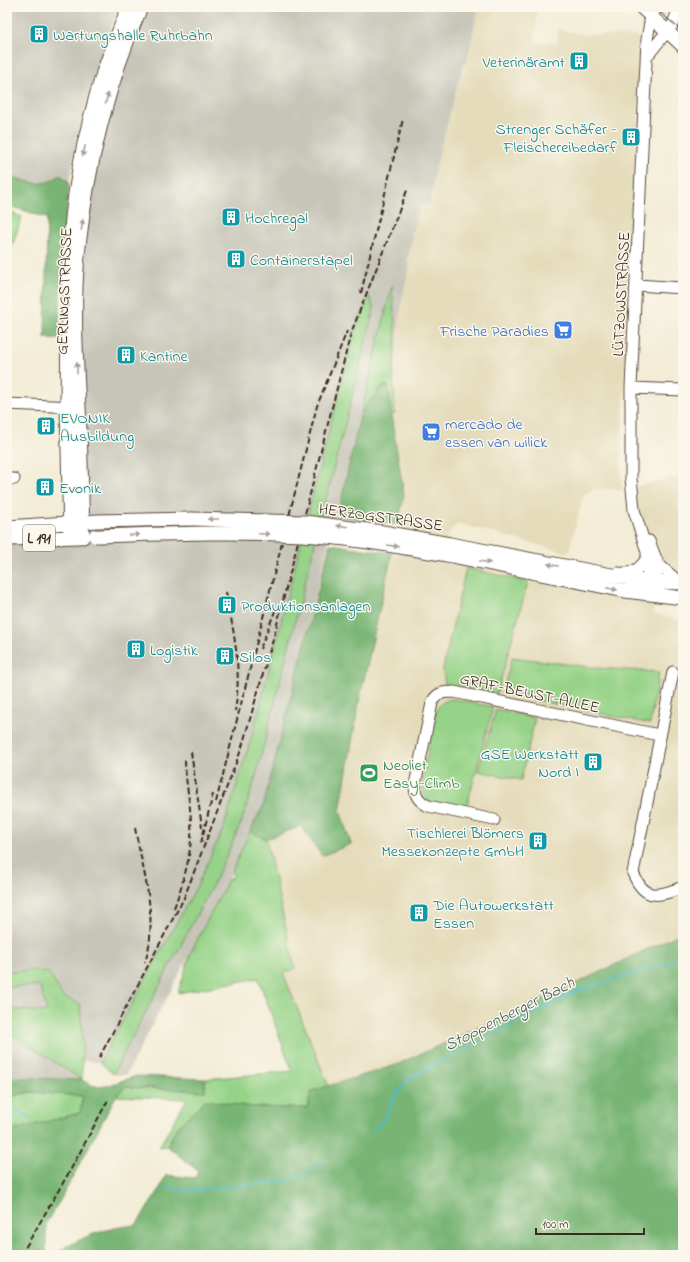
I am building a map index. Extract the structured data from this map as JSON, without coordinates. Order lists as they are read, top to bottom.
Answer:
{
  "streets": {
    "main road": ["GERLINGSTRASSE", "HERZOGSTRASSE", "L 191"],
    "street": ["LÜTZOWSTRASSE", "GRAF-BEUST-ALLEE"]
  },
  "crossings": [
    ["GERLINGSTRASSE", "HERZOGSTRASSE"],
    ["GERLINGSTRASSE", "L 191"],
    ["LÜTZOWSTRASSE", "HERZOGSTRASSE"],
    ["HERZOGSTRASSE", "L 191"]
  ],
  "water": ["Stoppenberger Bach"],
  "places": {
    "building": [
      "Wartungshalle Ruhrbahn",
      "Veterinäramt",
      "Strenger Schäfer - Fleischereibedarf",
      "Hochregal",
      "Containerstapel",
      "Kantine",
      "EVONIK Ausbildung",
      "Evonik",
      "Produktionsanlagen",
      "Logistik",
      "Silos",
      "GSE Werkstatt Nord I",
      "Tischlerei Blömers Messekonzepte GmbH",
      "Die Autowerkstatt Essen"
    ],
    "supermarket": ["Frische Paradies", "mercado de essen van wilick"],
    "sports": ["Neoliet Easy-Climb"]
  },
  "scale_bar": "100 m"
}
